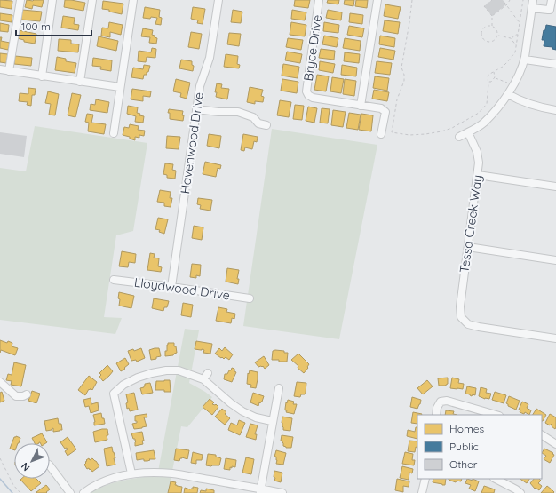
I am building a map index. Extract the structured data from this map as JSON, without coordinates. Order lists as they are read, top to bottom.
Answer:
{
  "streets": {
    "street": [
      "Bryce Drive",
      "Havenwood Drive",
      "Tessa Creek Way",
      "Lloydwood Drive"
    ]
  },
  "crossings": [
    ["Havenwood Drive", "Lloydwood Drive"]
  ],
  "legend": ["Homes", "Public", "Other"],
  "scale_bar": "100 m",
  "north": "bottom left"
}
